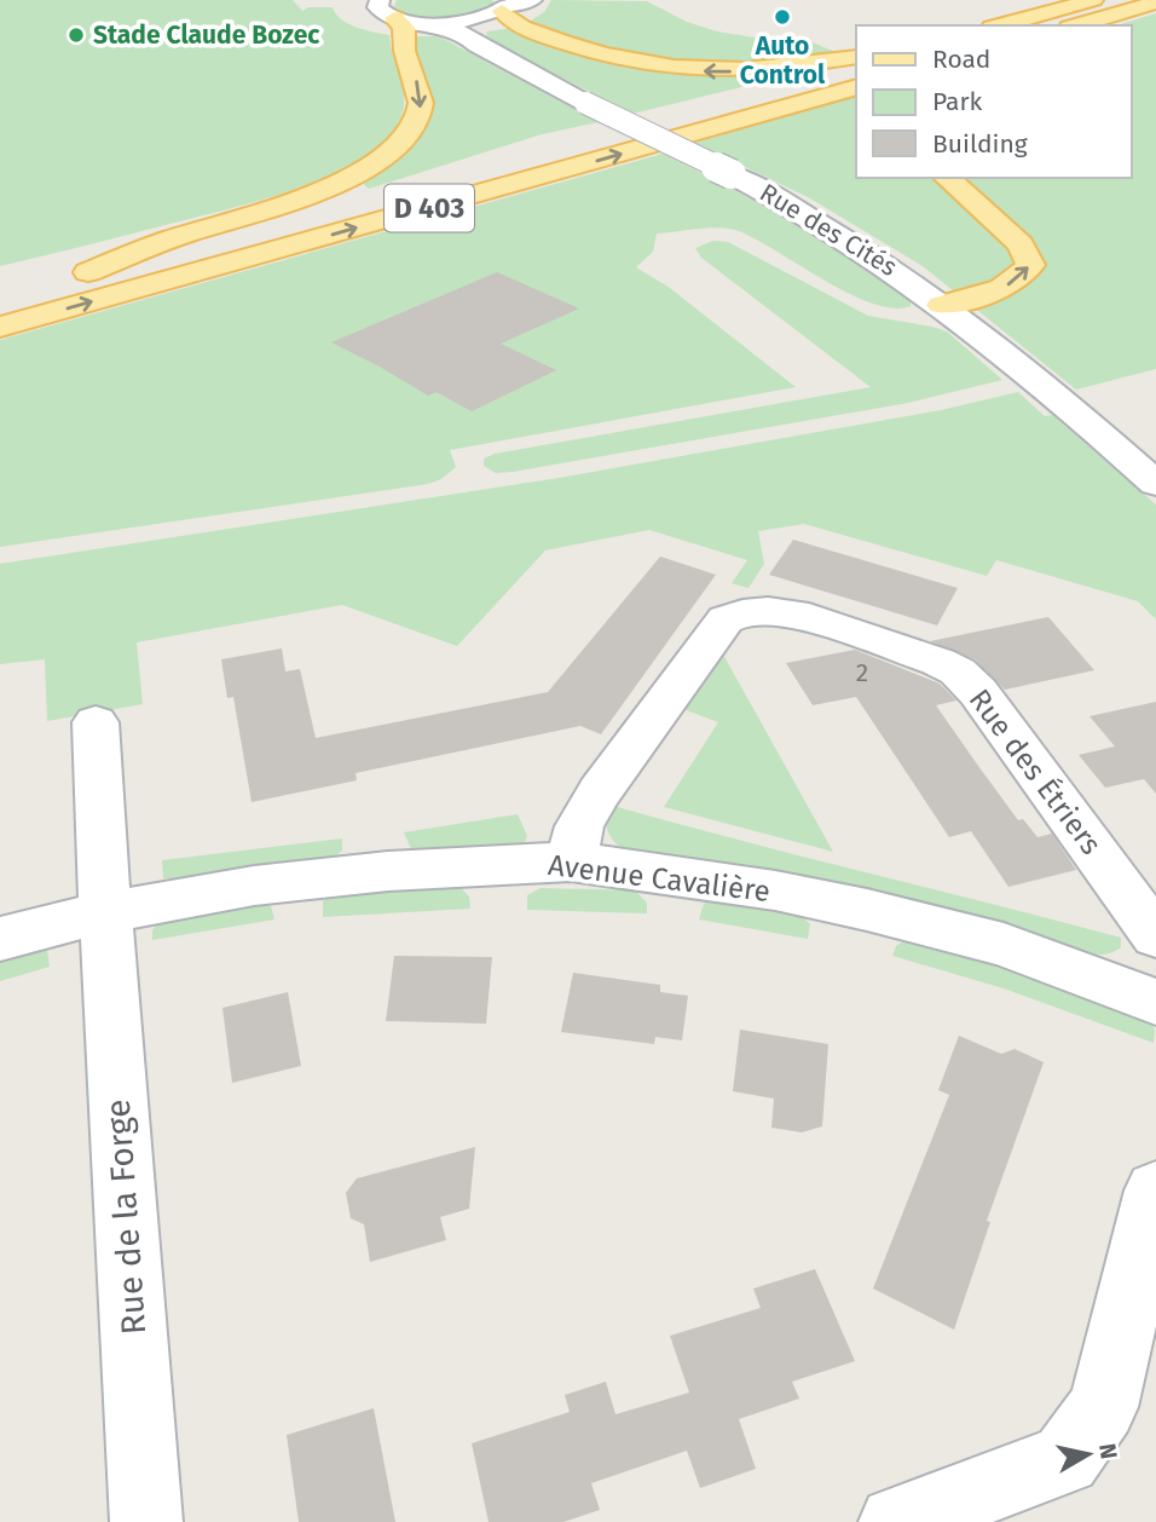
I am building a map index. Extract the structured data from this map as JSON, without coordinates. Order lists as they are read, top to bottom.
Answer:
{
  "streets": {
    "main road": ["D 403"],
    "street": [
      "Rue des Cités",
      "Rue des Étriers",
      "Avenue Cavalière",
      "Rue de la Forge"
    ]
  },
  "crossings": [
    ["Rue des Étriers", "Avenue Cavalière"],
    ["Avenue Cavalière", "Rue de la Forge"]
  ],
  "places": ["Auto Control", "Stade Claude Bozec"],
  "house_numbers": ["2"],
  "legend": ["Road", "Park", "Building"],
  "north": "right"
}
